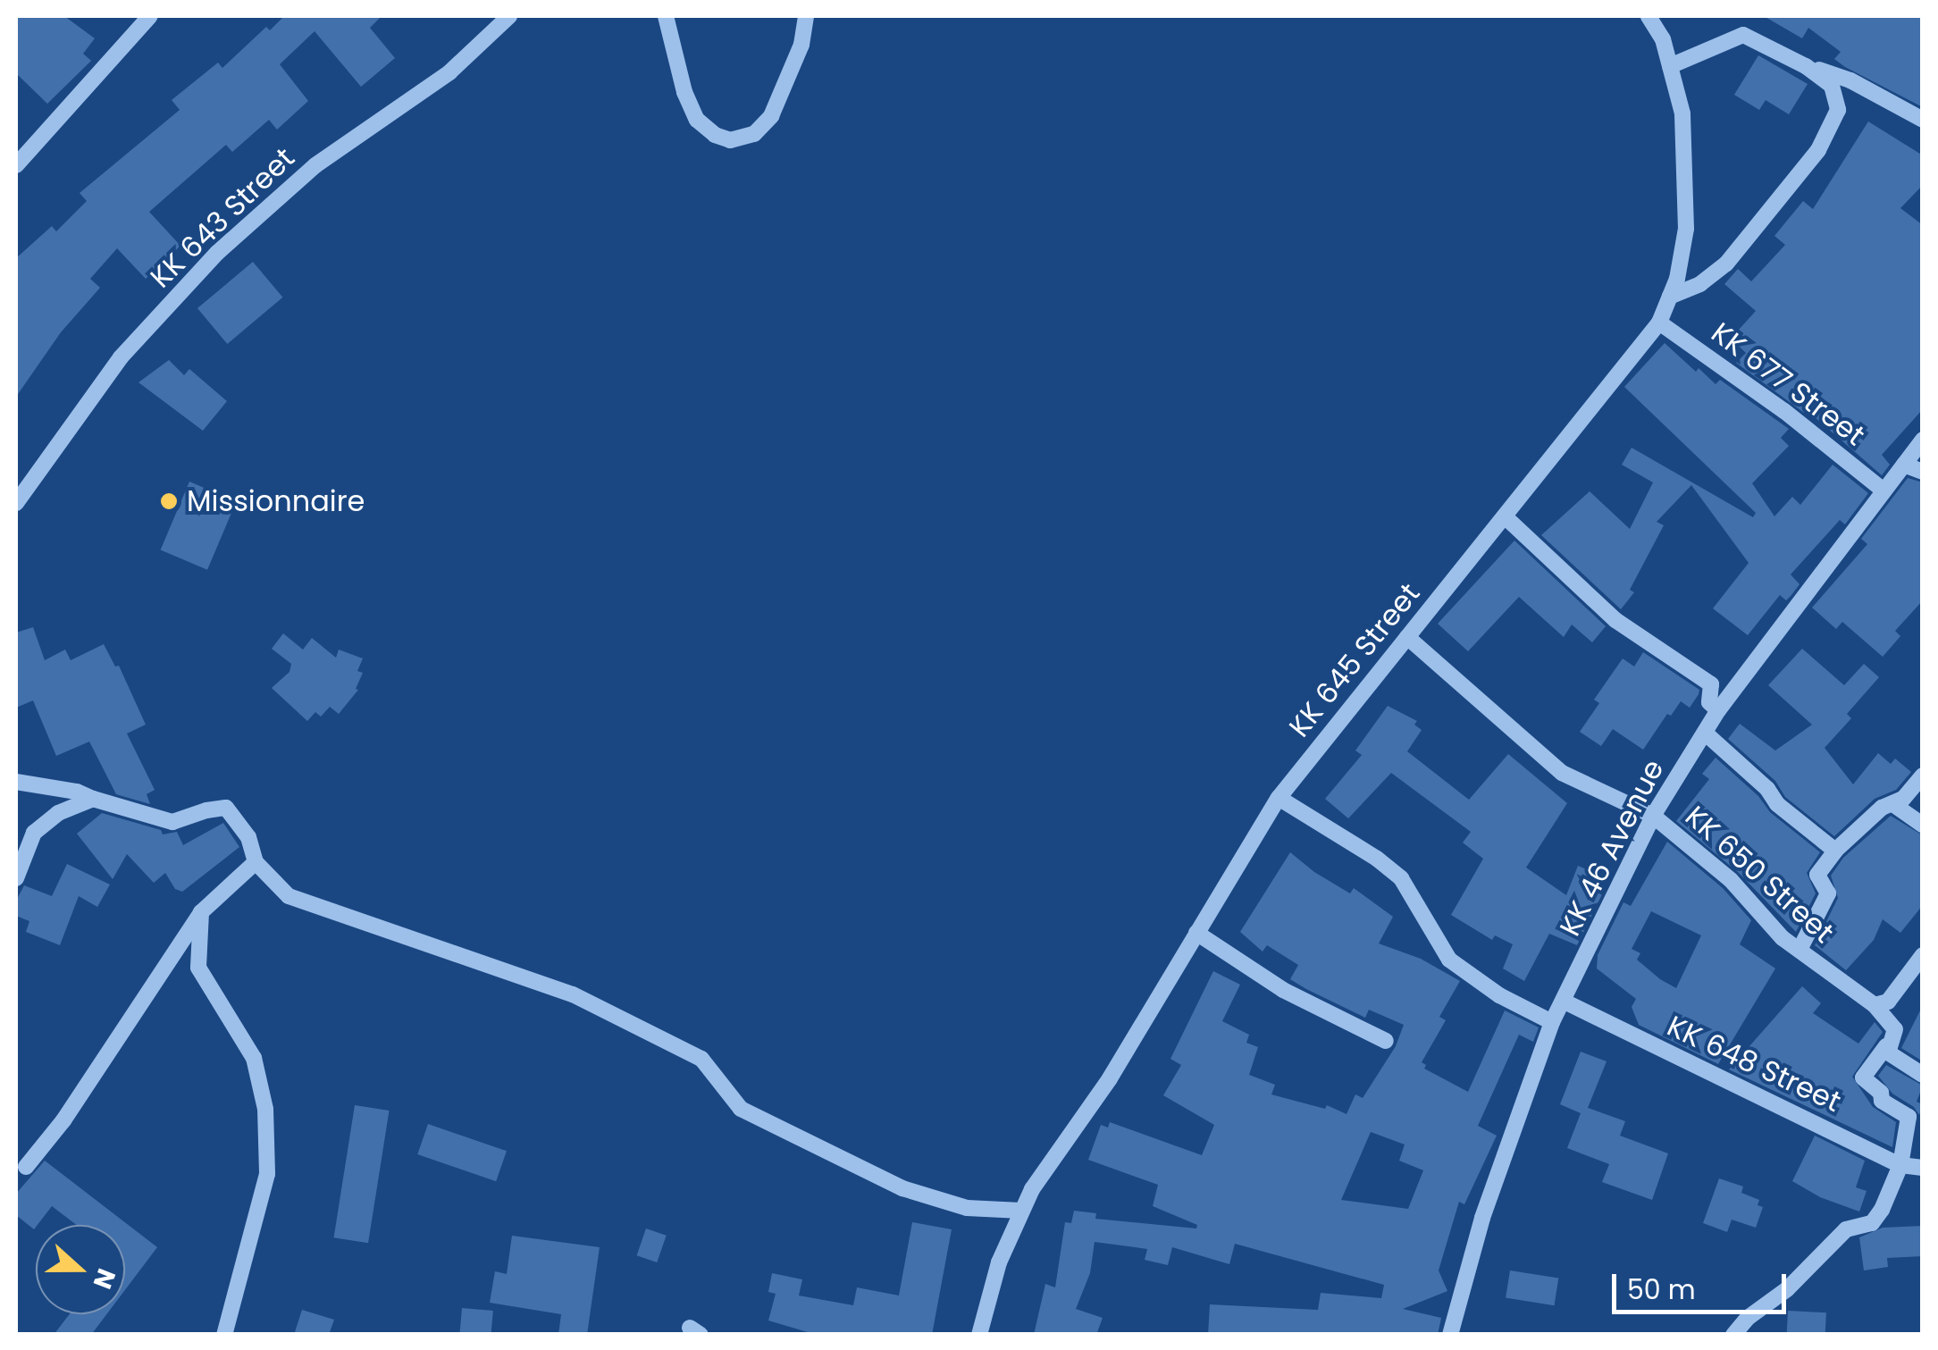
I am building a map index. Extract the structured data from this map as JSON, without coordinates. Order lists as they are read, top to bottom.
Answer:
{
  "streets": {
    "street": [
      "KK 643 Street",
      "KK 677 Street",
      "KK 645 Street",
      "KK 46 Avenue",
      "KK 650 Street",
      "KK 648 Street"
    ]
  },
  "crossings": [
    ["KK 677 Street", "KK 645 Street"],
    ["KK 677 Street", "KK 46 Avenue"],
    ["KK 645 Street", "KK 650 Street"],
    ["KK 46 Avenue", "KK 650 Street"],
    ["KK 46 Avenue", "KK 648 Street"]
  ],
  "places": ["Missionnaire"],
  "scale_bar": "50 m",
  "north": "right"
}
